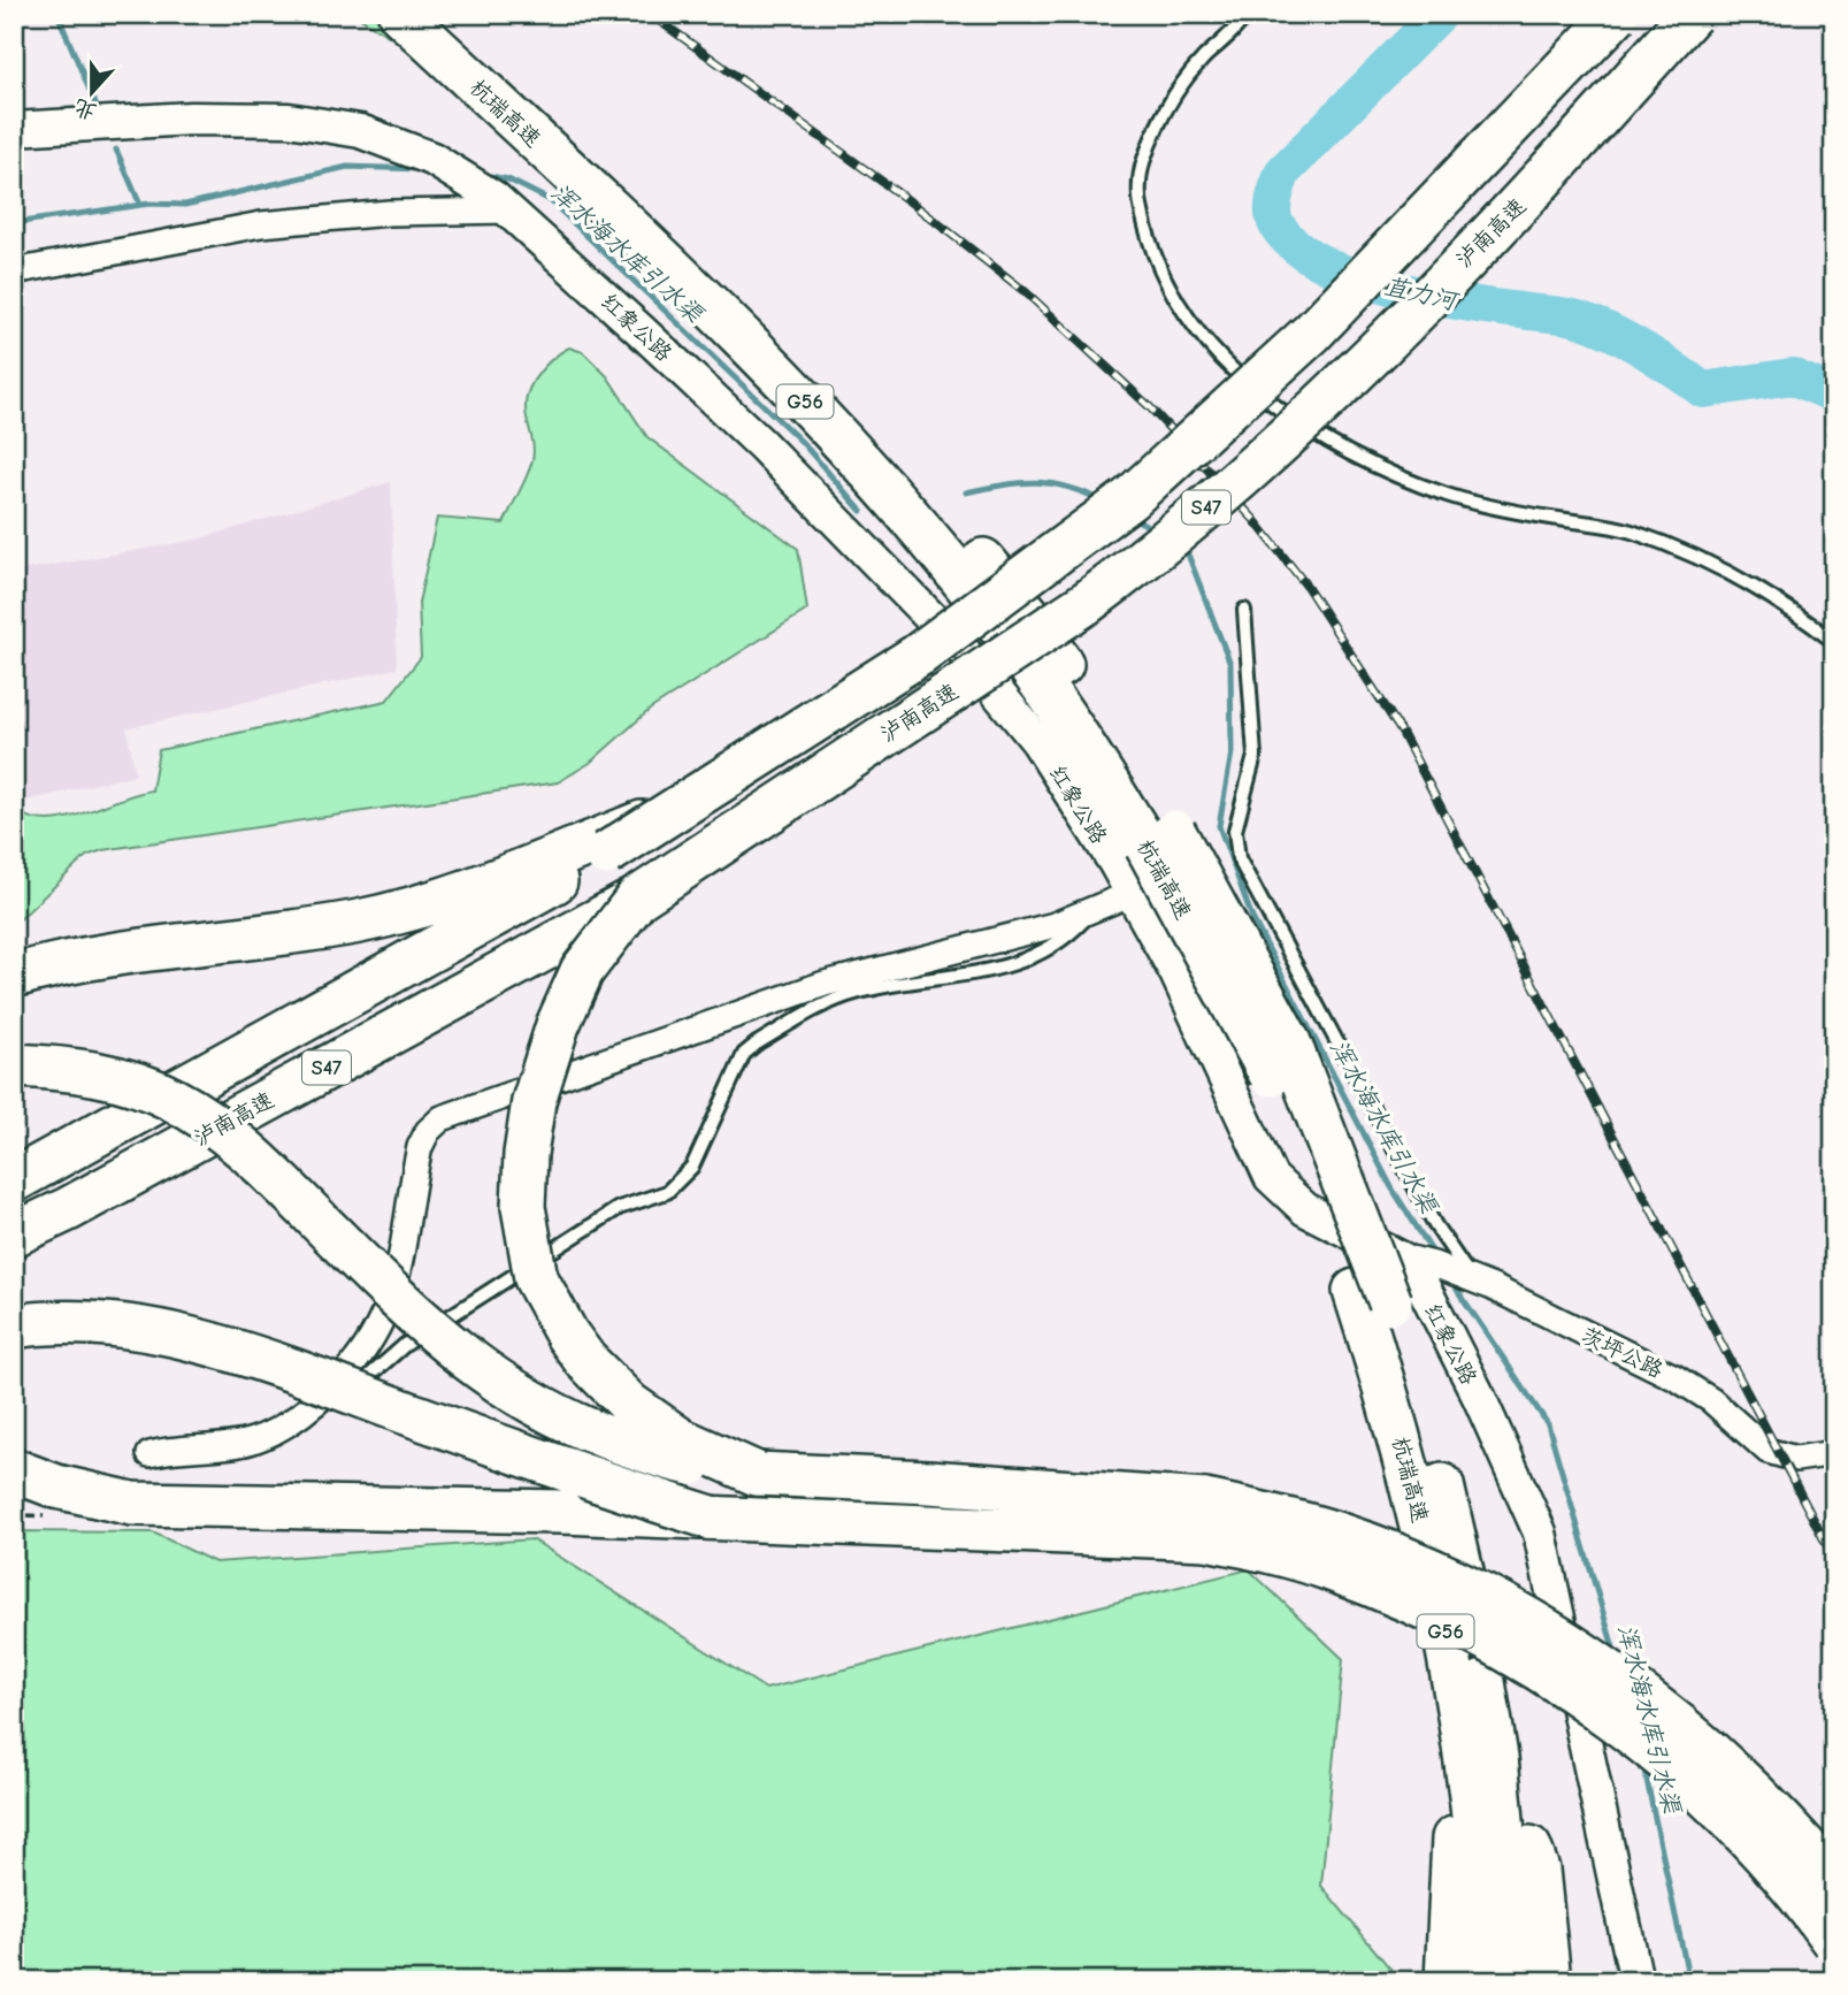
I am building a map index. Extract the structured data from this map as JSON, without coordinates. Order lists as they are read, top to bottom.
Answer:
{
  "streets": {
    "highway": [
      "杭瑞高速",
      "泸南高速",
      "G56",
      "S47"
    ],
    "main road": ["红象公路"],
    "street": ["茨坪公路"]
  },
  "crossings": [
    ["红象公路", "茨坪公路"]
  ],
  "water": ["浑水海水库引水渠", "苴力河"],
  "north": "bottom"
}
